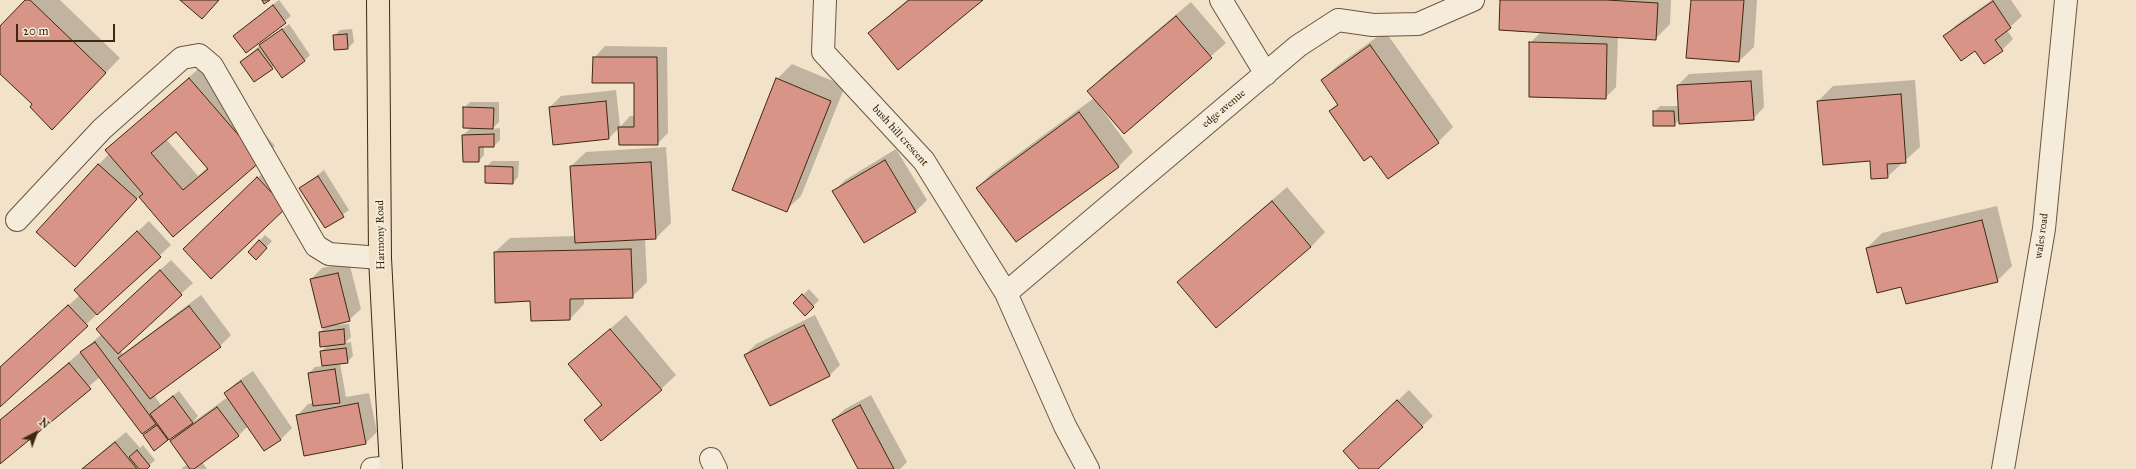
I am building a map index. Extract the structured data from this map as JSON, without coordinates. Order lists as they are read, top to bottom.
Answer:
{
  "streets": {
    "main road": ["Harmony Road"],
    "street": ["edge avenue", "bush hill crescent", "wales road"]
  },
  "crossings": [
    ["edge avenue", "bush hill crescent"]
  ],
  "scale_bar": "20 m",
  "north": "top right"
}
